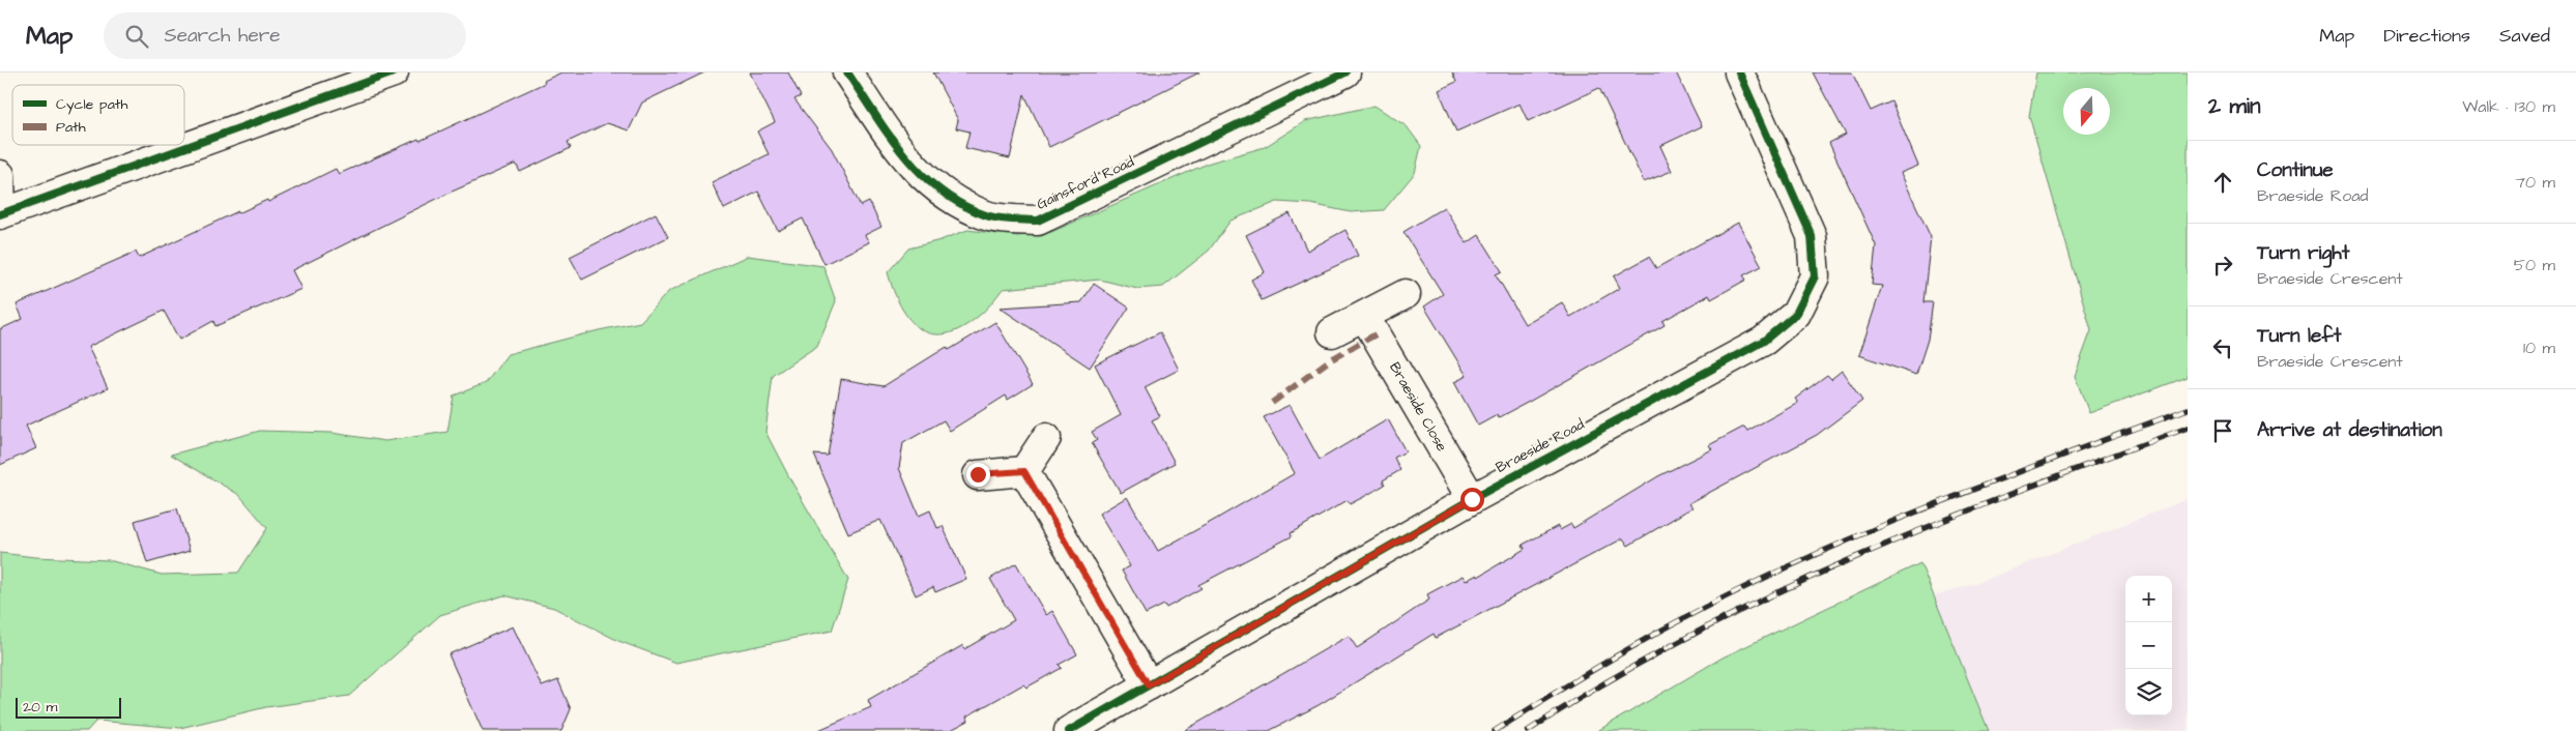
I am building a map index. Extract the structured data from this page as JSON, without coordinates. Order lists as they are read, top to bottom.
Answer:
{
  "streets": {
    "street": ["Gainsford Road", "Braeside Close", "Braeside Road"]
  },
  "crossings": [
    ["Braeside Close", "Braeside Road"]
  ],
  "legend": ["Cycle path", "Path"],
  "scale_bar": "20 m",
  "north": "bottom",
  "page": {
    "header": "Map",
    "search": "Search here",
    "nav": ["Map", "Directions", "Saved"],
    "heading": ["2 min", "Walk · 130 m"],
    "list": [
      ["Continue", "Braeside Road", "70 m"],
      ["Turn right", "Braeside Crescent", "50 m"],
      ["Turn left", "Braeside Crescent", "10 m"],
      "Arrive at destination"
    ],
    "map_buttons": ["+", "−"],
    "scale": "20 m"
  }
}
